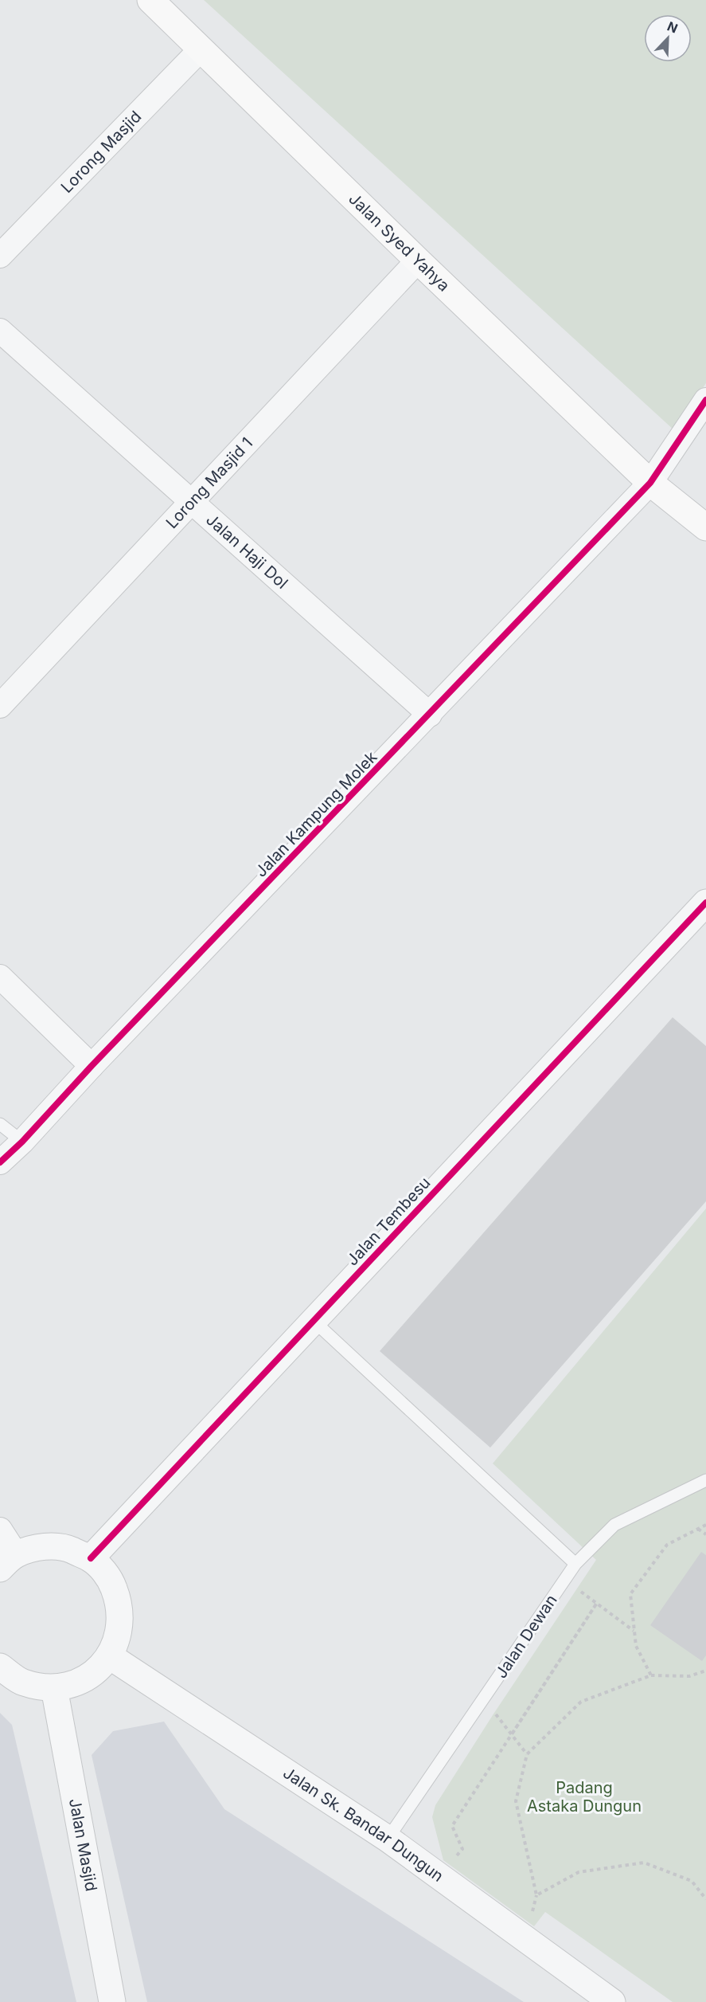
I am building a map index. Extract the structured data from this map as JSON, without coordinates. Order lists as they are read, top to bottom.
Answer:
{
  "streets": {
    "main road": ["Jalan Syed Yahya"],
    "street": [
      "Lorong Masjid",
      "Lorong Masjid 1",
      "Jalan Haji Dol",
      "Jalan Kampung Molek",
      "Jalan Tembesu",
      "Jalan Sk. Bandar Dungun",
      "Jalan Masjid"
    ],
    "lane": ["Jalan Dewan"]
  },
  "crossings": [
    ["Lorong Masjid", "Jalan Syed Yahya"],
    ["Jalan Syed Yahya", "Lorong Masjid 1"],
    ["Jalan Syed Yahya", "Jalan Kampung Molek"],
    ["Lorong Masjid 1", "Jalan Haji Dol"],
    ["Jalan Haji Dol", "Jalan Kampung Molek"],
    ["Jalan Dewan", "Jalan Sk. Bandar Dungun"]
  ],
  "parks": ["Padang Astaka Dungun"],
  "north": "top right"
}
